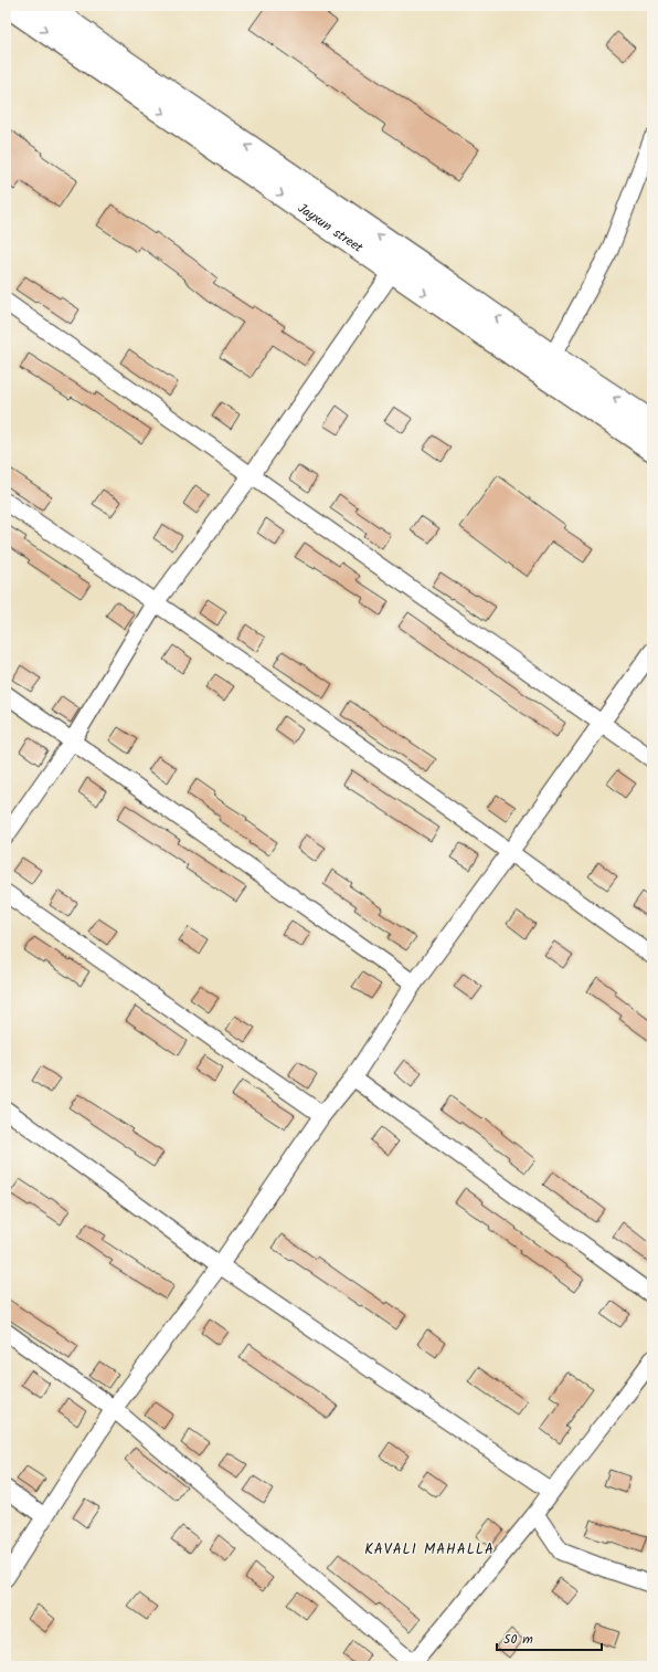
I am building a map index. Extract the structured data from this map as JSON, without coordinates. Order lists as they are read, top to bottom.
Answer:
{
  "streets": {
    "highway": ["Jayxun street"]
  },
  "districts": ["KAVALI MAHALLA"],
  "scale_bar": "50 m"
}
